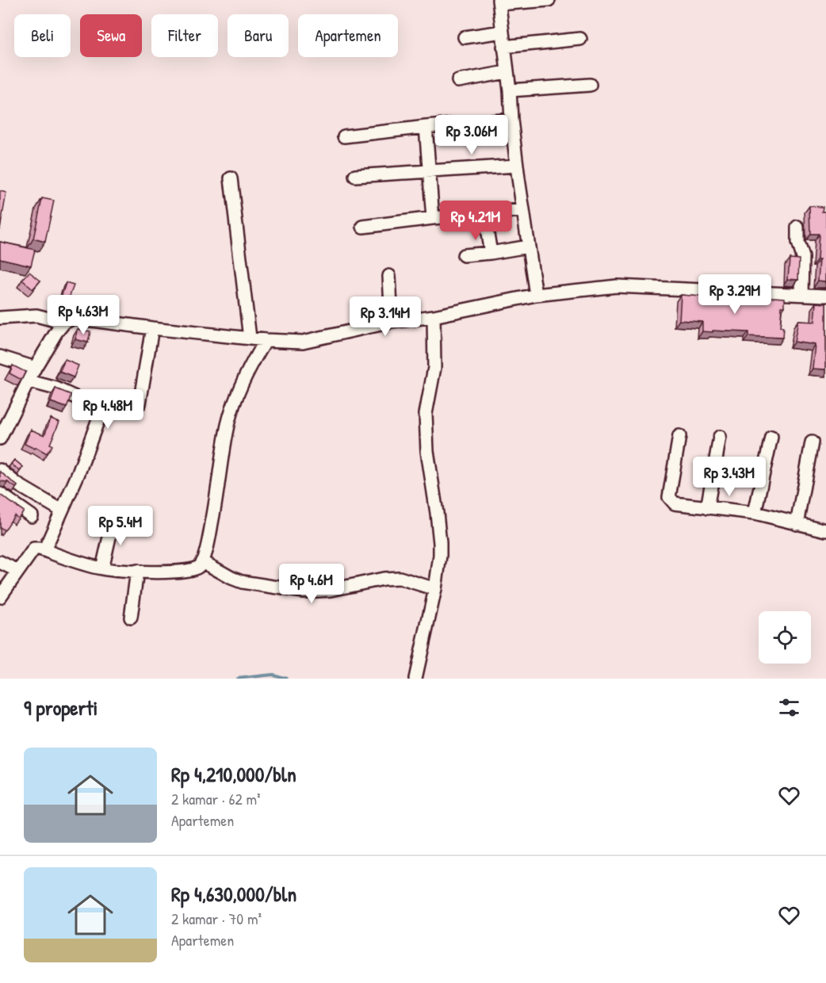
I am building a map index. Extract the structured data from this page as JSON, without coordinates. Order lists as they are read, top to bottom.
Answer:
{
  "page": {
    "chip": [
      "Beli",
      "Sewa",
      "Filter",
      "Baru",
      "Apartemen"
    ],
    "price": [
      "Rp 3.06M",
      "Rp 4.21M",
      "Rp 3.29M",
      "Rp 4.63M",
      "Rp 3.14M",
      "Rp 4.48M",
      "Rp 3.43M",
      "Rp 5.4M",
      "Rp 4.6M"
    ],
    "heading": "9 properti",
    "list": [
      {
        "name": "Rp 4,210,000/bln",
        "note": "2 kamar · 62 m² · Apartemen"
      },
      {
        "name": "Rp 4,630,000/bln",
        "note": "2 kamar · 70 m² · Apartemen"
      }
    ]
  }
}
